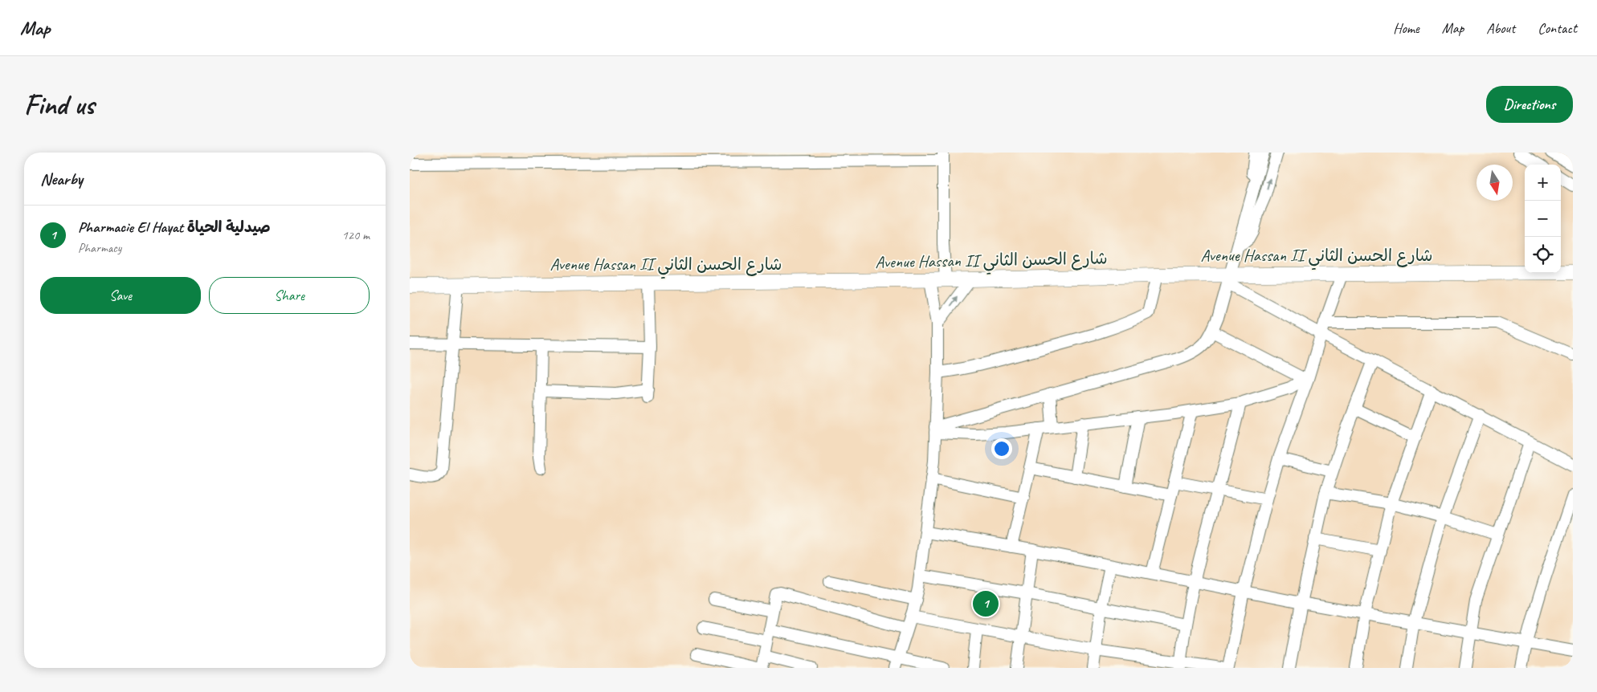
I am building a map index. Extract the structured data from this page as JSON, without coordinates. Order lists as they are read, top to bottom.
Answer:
{
  "streets": {
    "main road": ["Avenue Hassan II شارع الحسن الثاني"]
  },
  "north": "bottom",
  "page": {
    "header": "Map",
    "nav": [
      "Home",
      "Map",
      "About",
      "Contact"
    ],
    "buttons": [
      "Directions",
      ["Save", "Share"]
    ],
    "title": "Find us",
    "heading": "Nearby",
    "map_buttons": ["+", "−"],
    "list": [
      {
        "mark": "1",
        "name": "Pharmacie El Hayat صيدلية الحياة",
        "note": "Pharmacy",
        "value": "120 m"
      }
    ],
    "pins": "1"
  }
}
